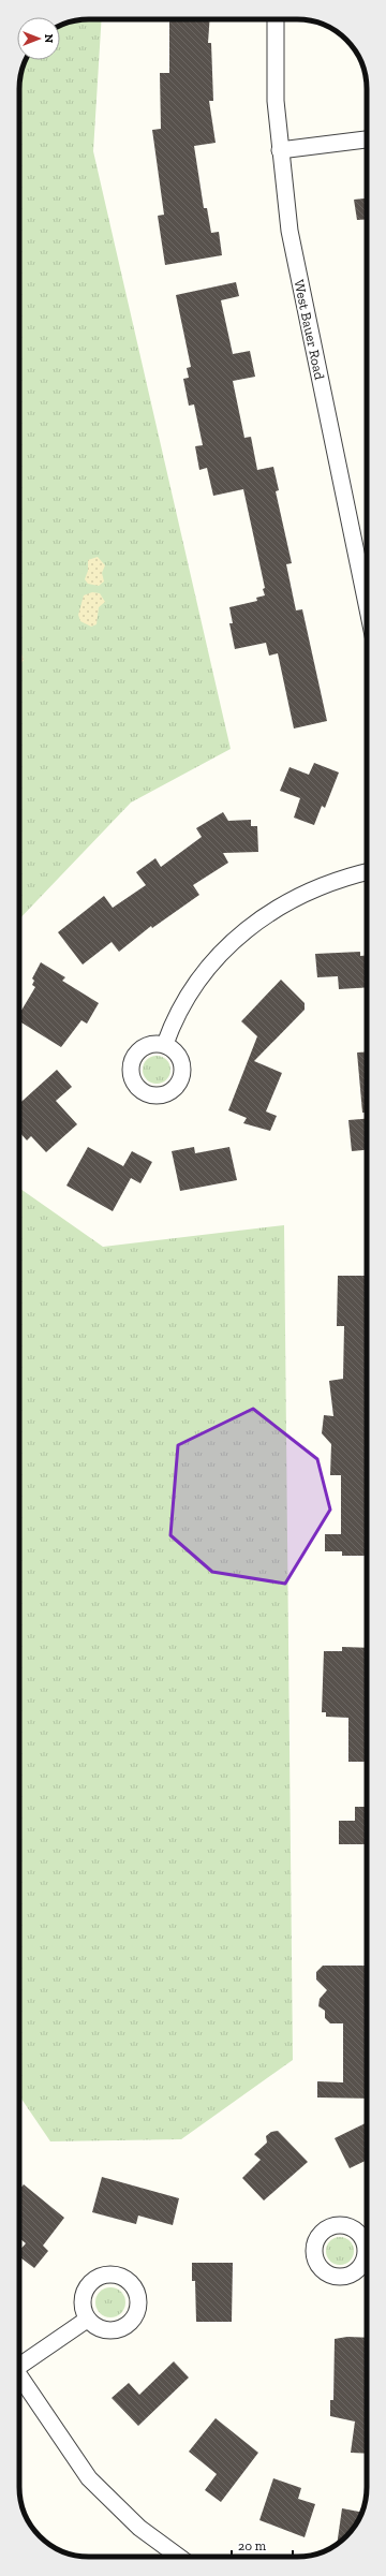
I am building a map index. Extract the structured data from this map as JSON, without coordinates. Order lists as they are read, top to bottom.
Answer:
{
  "streets": {
    "street": ["West Bauer Road"]
  },
  "scale_bar": "20 m",
  "north": "right"
}
